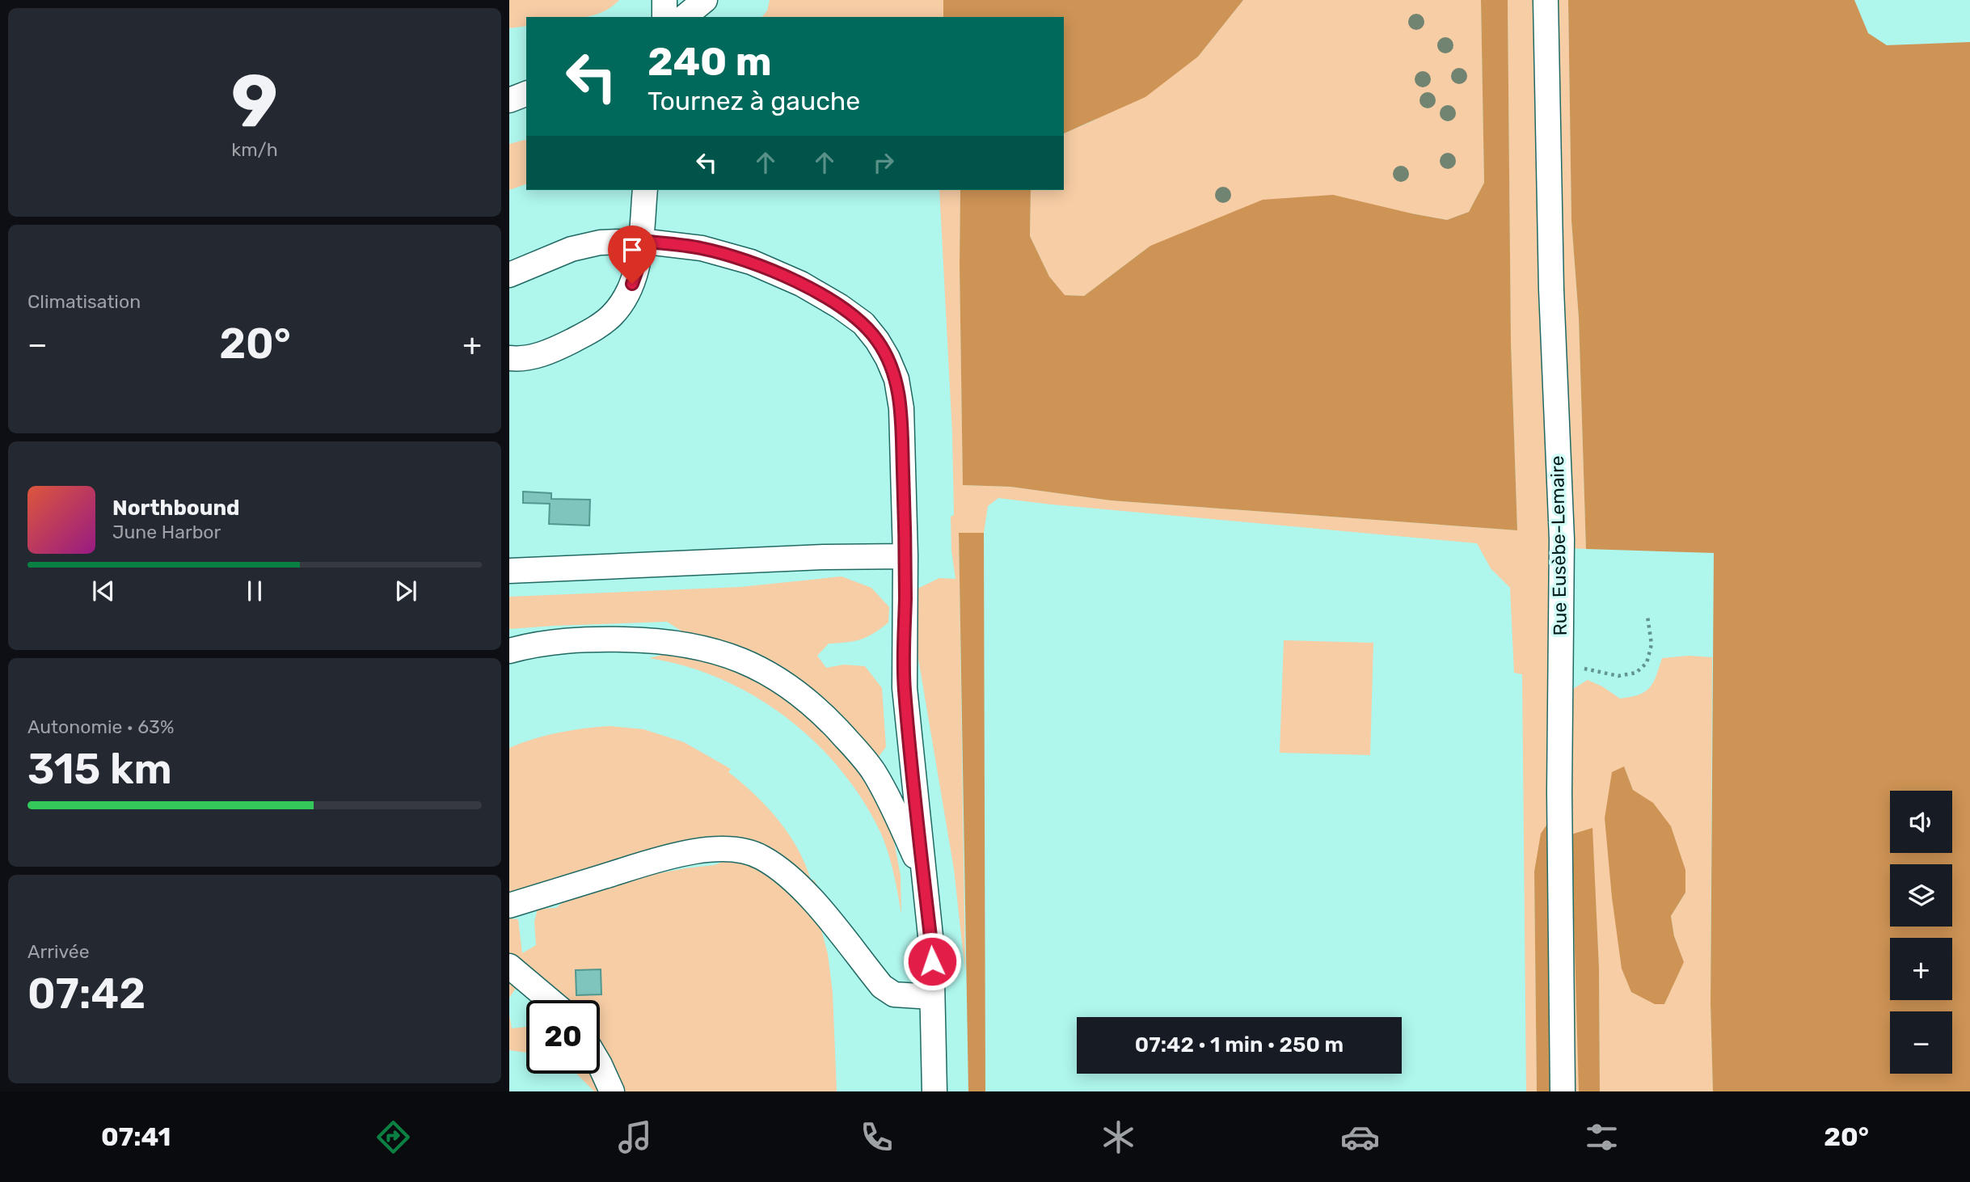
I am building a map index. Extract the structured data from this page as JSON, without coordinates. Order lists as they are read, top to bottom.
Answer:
{
  "streets": {
    "lane": ["Rue Eusèbe-Lemaire"]
  },
  "page": {
    "tile": [
      ["9", "km/h"],
      "Climatisation",
      ["Autonomie · 63%", "315 km"],
      ["Arrivée", "07:42"]
    ],
    "turn": ["240 m", "Tournez à gauche"],
    "heat": ["−", "20°", "+"],
    "song": ["Northbound", "June Harbor"],
    "map_buttons": ["+", "−"],
    "limit": "20",
    "trip": "07:42 · 1 min · 250 m",
    "tabs": ["07:41", "20°"]
  }
}
